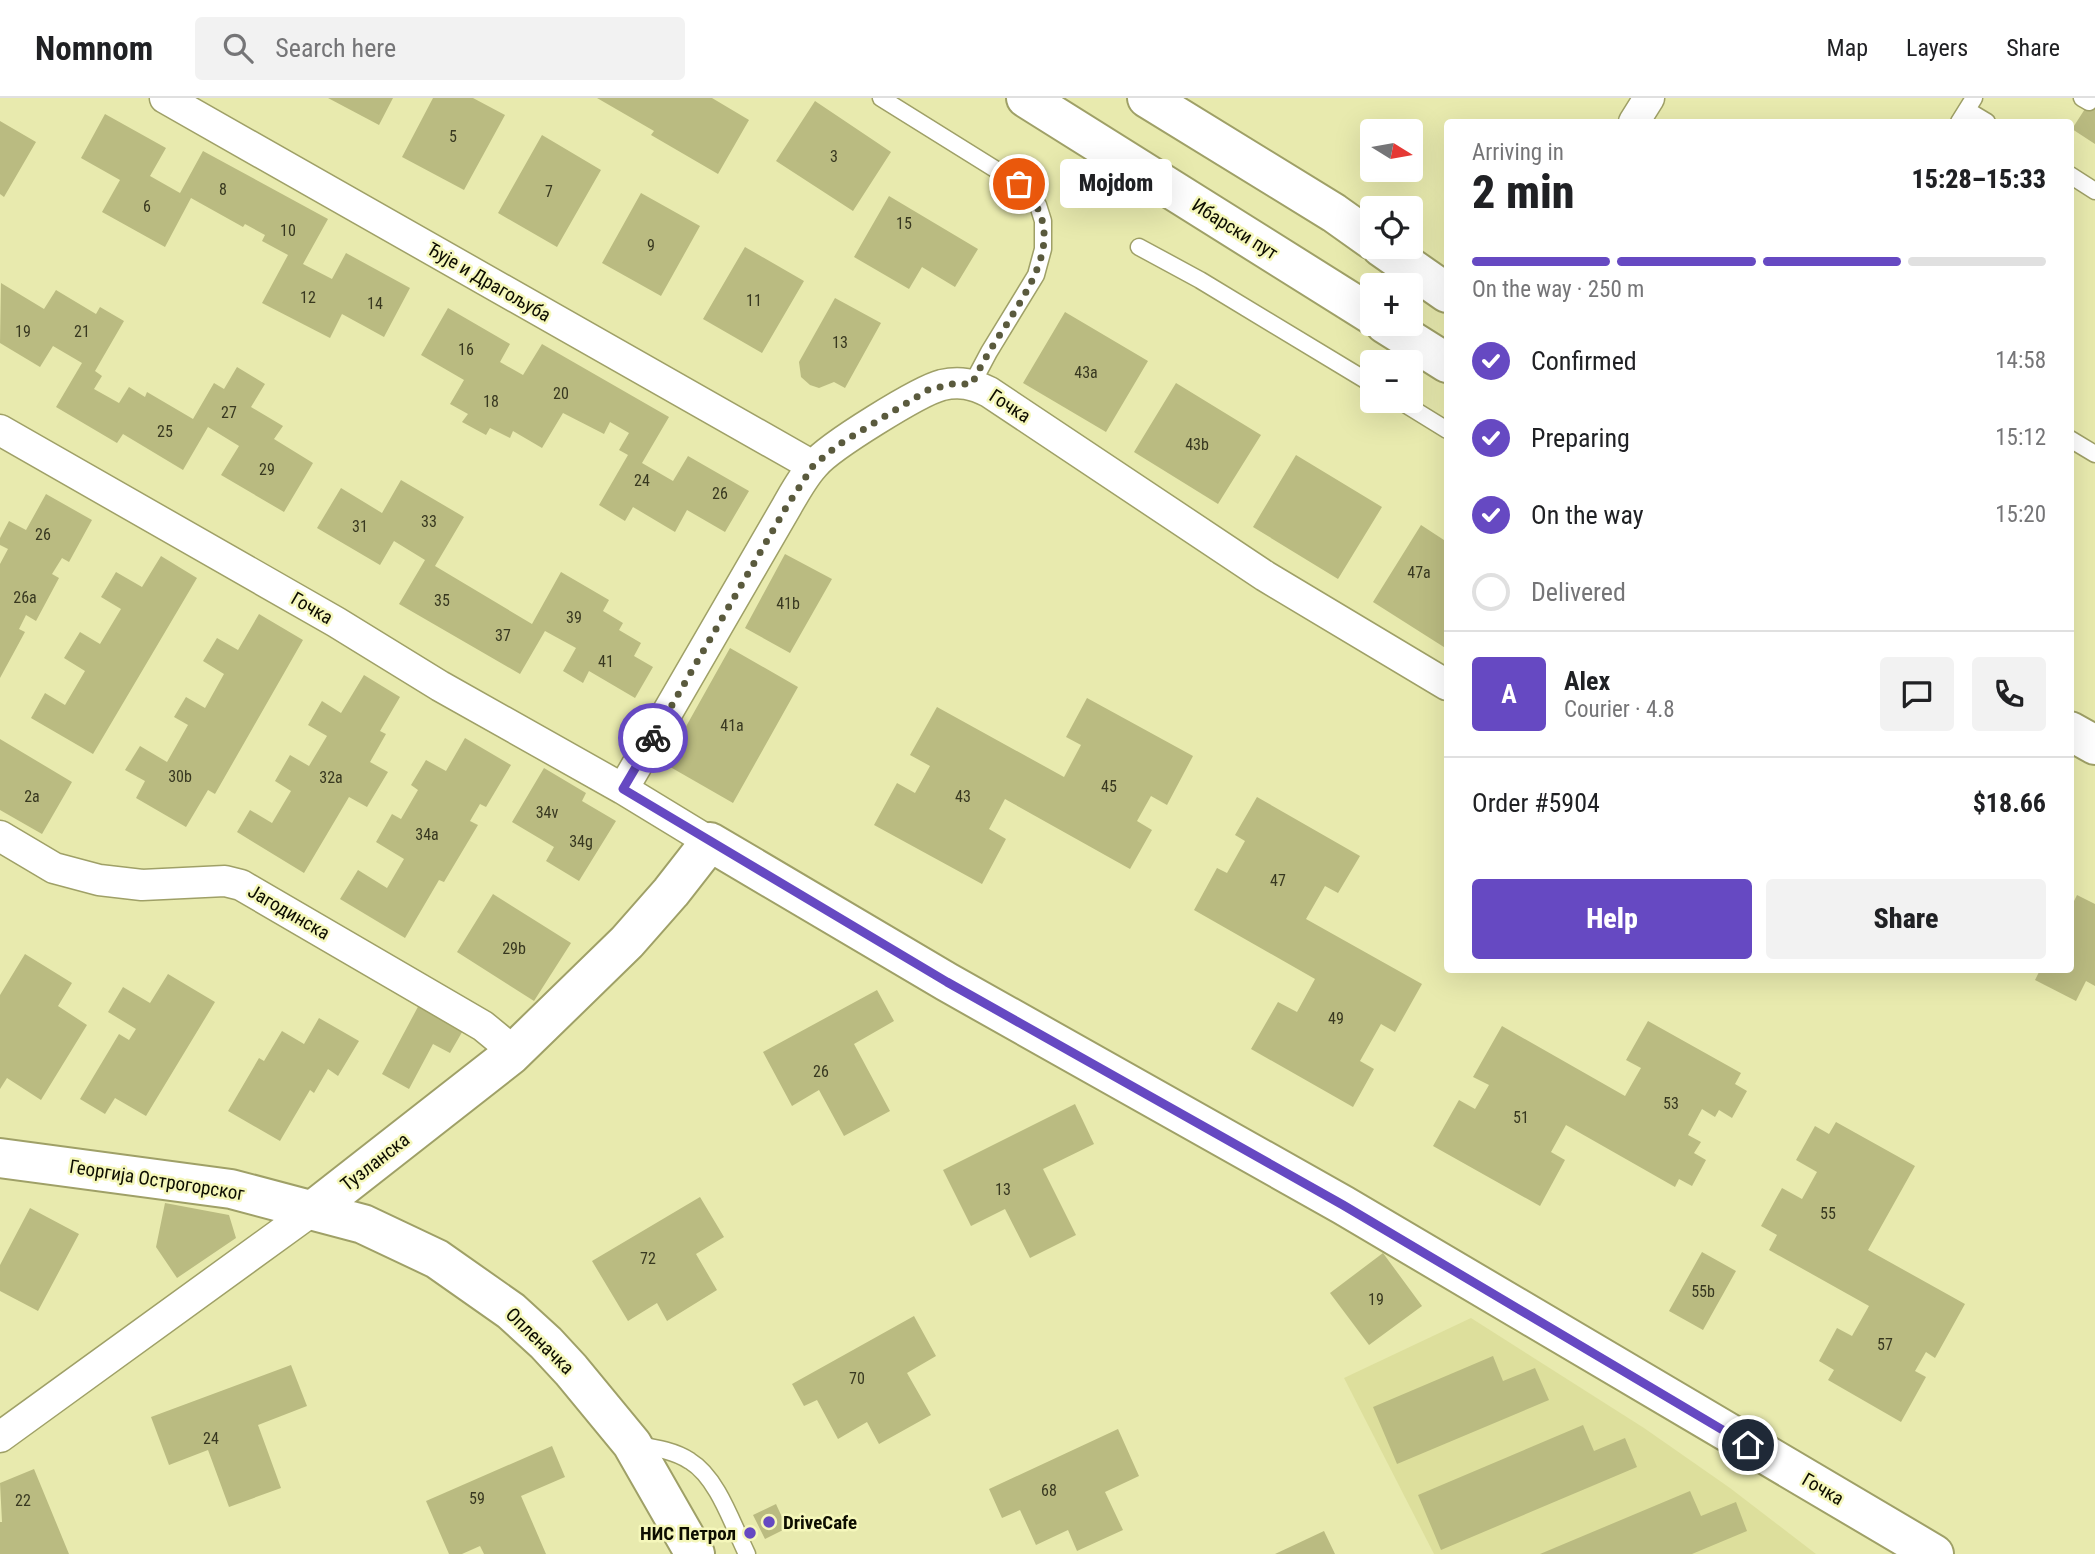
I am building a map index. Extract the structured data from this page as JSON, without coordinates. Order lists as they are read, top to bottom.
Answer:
{
  "streets": {
    "street": [
      "Ибарски пут",
      "Ђује и Драгољуба",
      "Гочка",
      "Јагодинска",
      "Тузланска",
      "Георгија Острогорског",
      "Опленачка"
    ]
  },
  "crossings": [
    ["Ђује и Драгољуба", "Гочка"],
    ["Гочка", "Тузланска"],
    ["Јагодинска", "Тузланска"],
    ["Тузланска", "Георгија Острогорског"],
    ["Тузланска", "Опленачка"],
    ["Георгија Острогорског", "Опленачка"]
  ],
  "places": ["Mojdom", "DriveCafe", "НИС Петрол"],
  "house_numbers": [
    "5",
    "3",
    "8",
    "7",
    "6",
    "15",
    "10",
    "9",
    "12",
    "11",
    "14",
    "19",
    "21",
    "13",
    "16",
    "43a",
    "20",
    "18",
    "27",
    "25",
    "43b",
    "29",
    "24",
    "26",
    "33",
    "31",
    "26",
    "47a",
    "26a",
    "35",
    "41b",
    "39",
    "37",
    "41",
    "41a",
    "30b",
    "32a",
    "45",
    "2a",
    "43",
    "34v",
    "34a",
    "34g",
    "47",
    "29b",
    "49",
    "26",
    "53",
    "51",
    "13",
    "55",
    "72",
    "55b",
    "19",
    "57",
    "70",
    "24",
    "68",
    "59",
    "22"
  ],
  "north": "right",
  "page": {
    "header": "Nomnom",
    "search": "Search here",
    "nav": ["Map", "Layers", "Share"],
    "map_buttons": ["+", "−"],
    "heading": ["2 min", "Arriving in", "15:28–15:33"],
    "panel": [
      "Alex",
      "Courier · 4.8",
      "Order #5904",
      "$18.66"
    ],
    "bubble": "Mojdom",
    "bar": "On the way · 250 m",
    "list": [
      ["Confirmed", "14:58"],
      ["Preparing", "15:12"],
      ["On the way", "15:20"],
      "Delivered"
    ],
    "round": "A",
    "buttons": ["Help", "Share"]
  }
}
